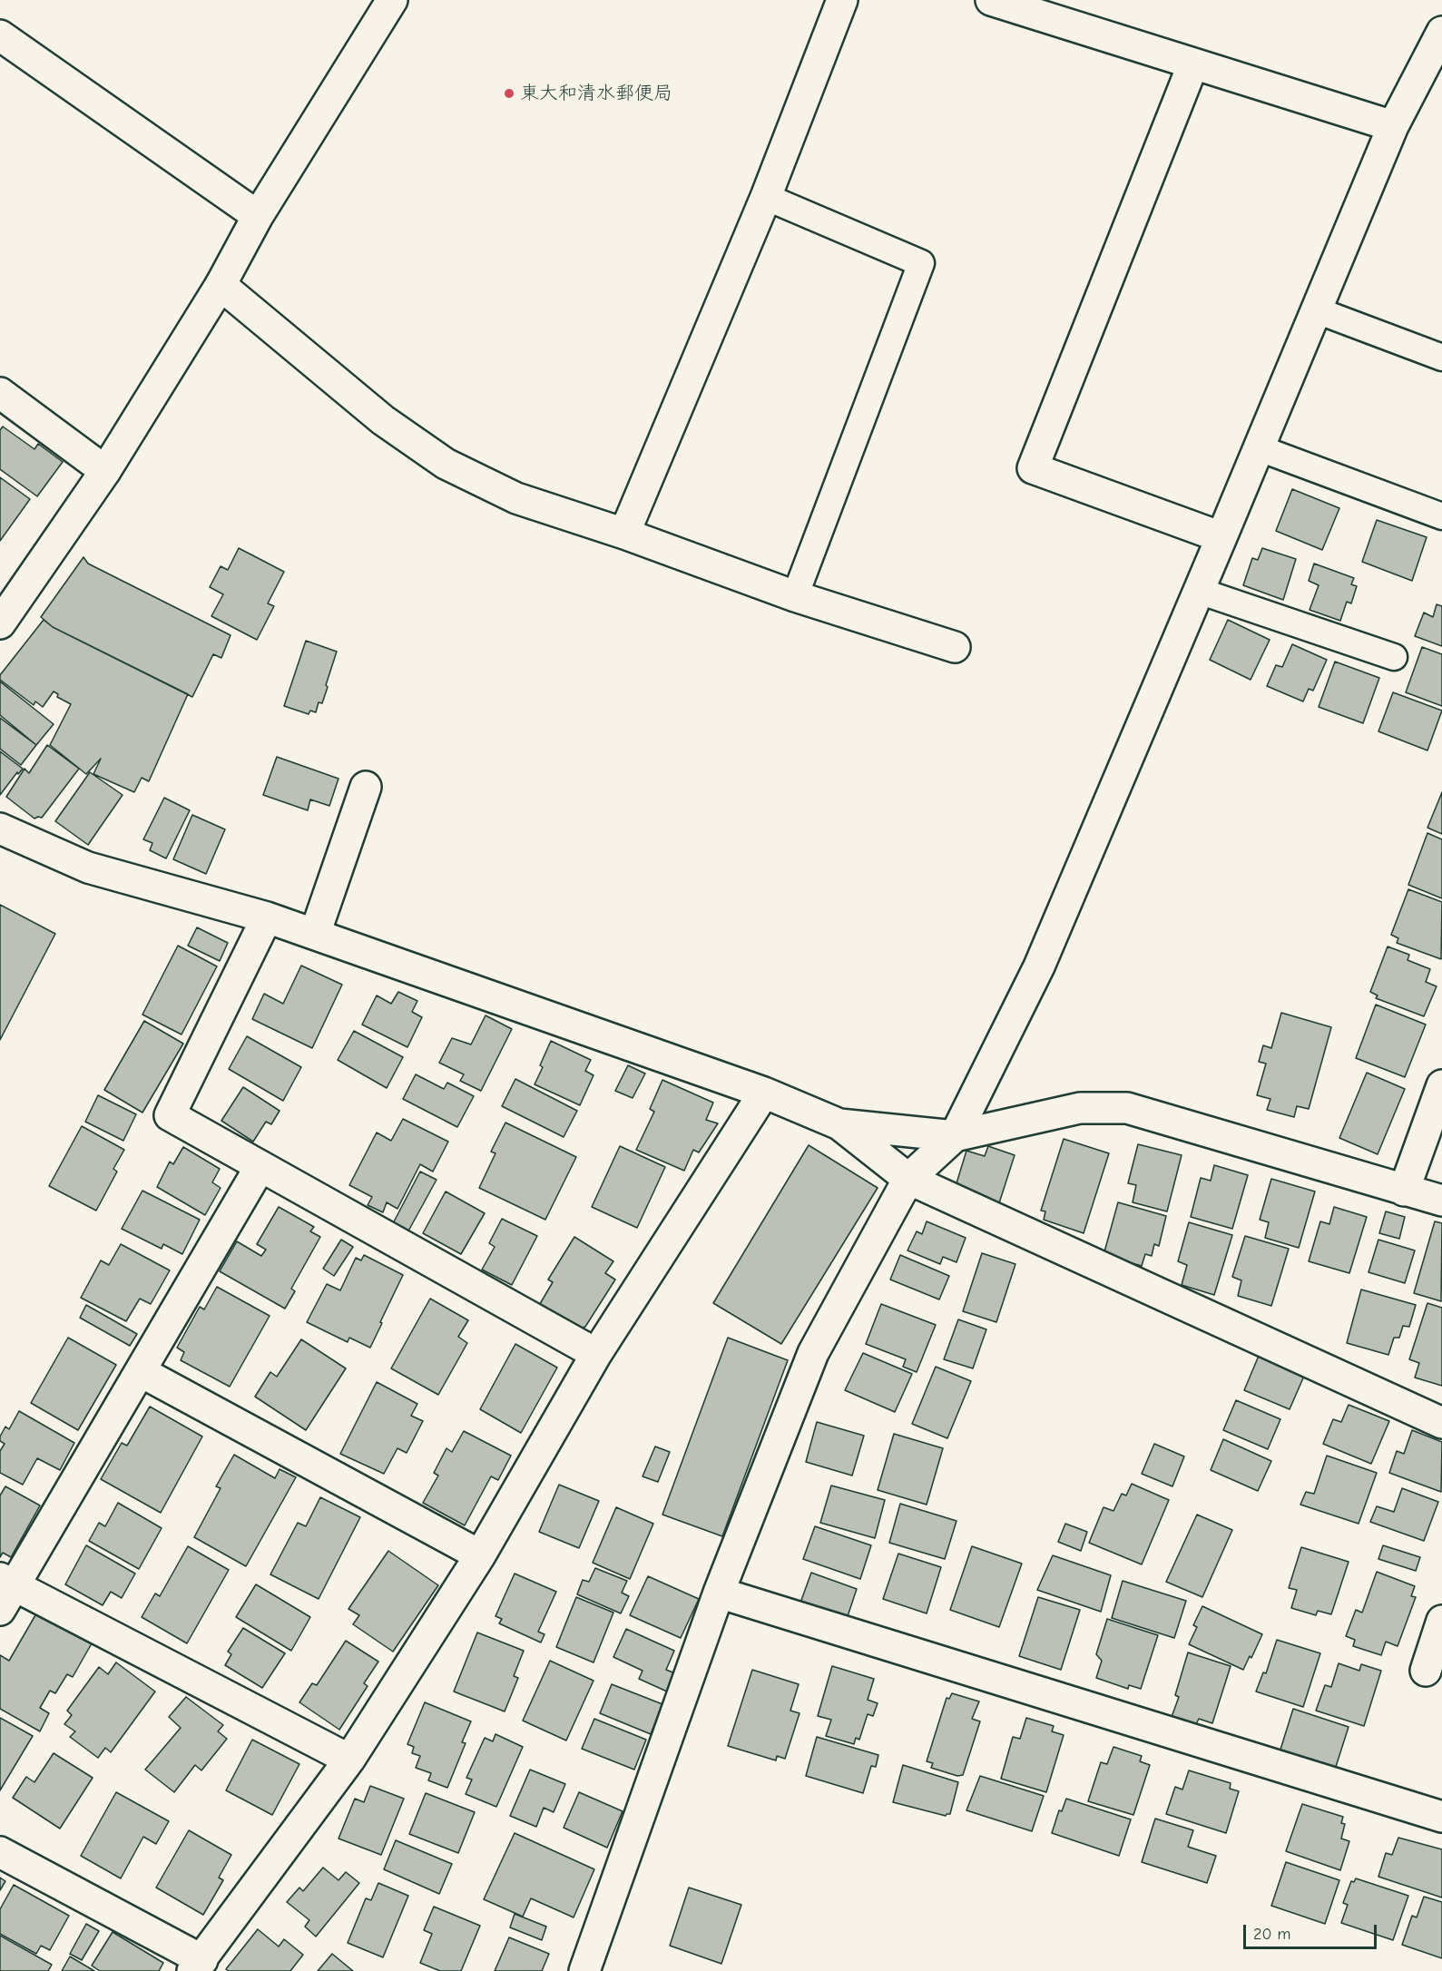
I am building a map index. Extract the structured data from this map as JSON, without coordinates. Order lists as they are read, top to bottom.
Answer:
{
  "places": ["東大和清水郵便局"],
  "scale_bar": "20 m"
}
